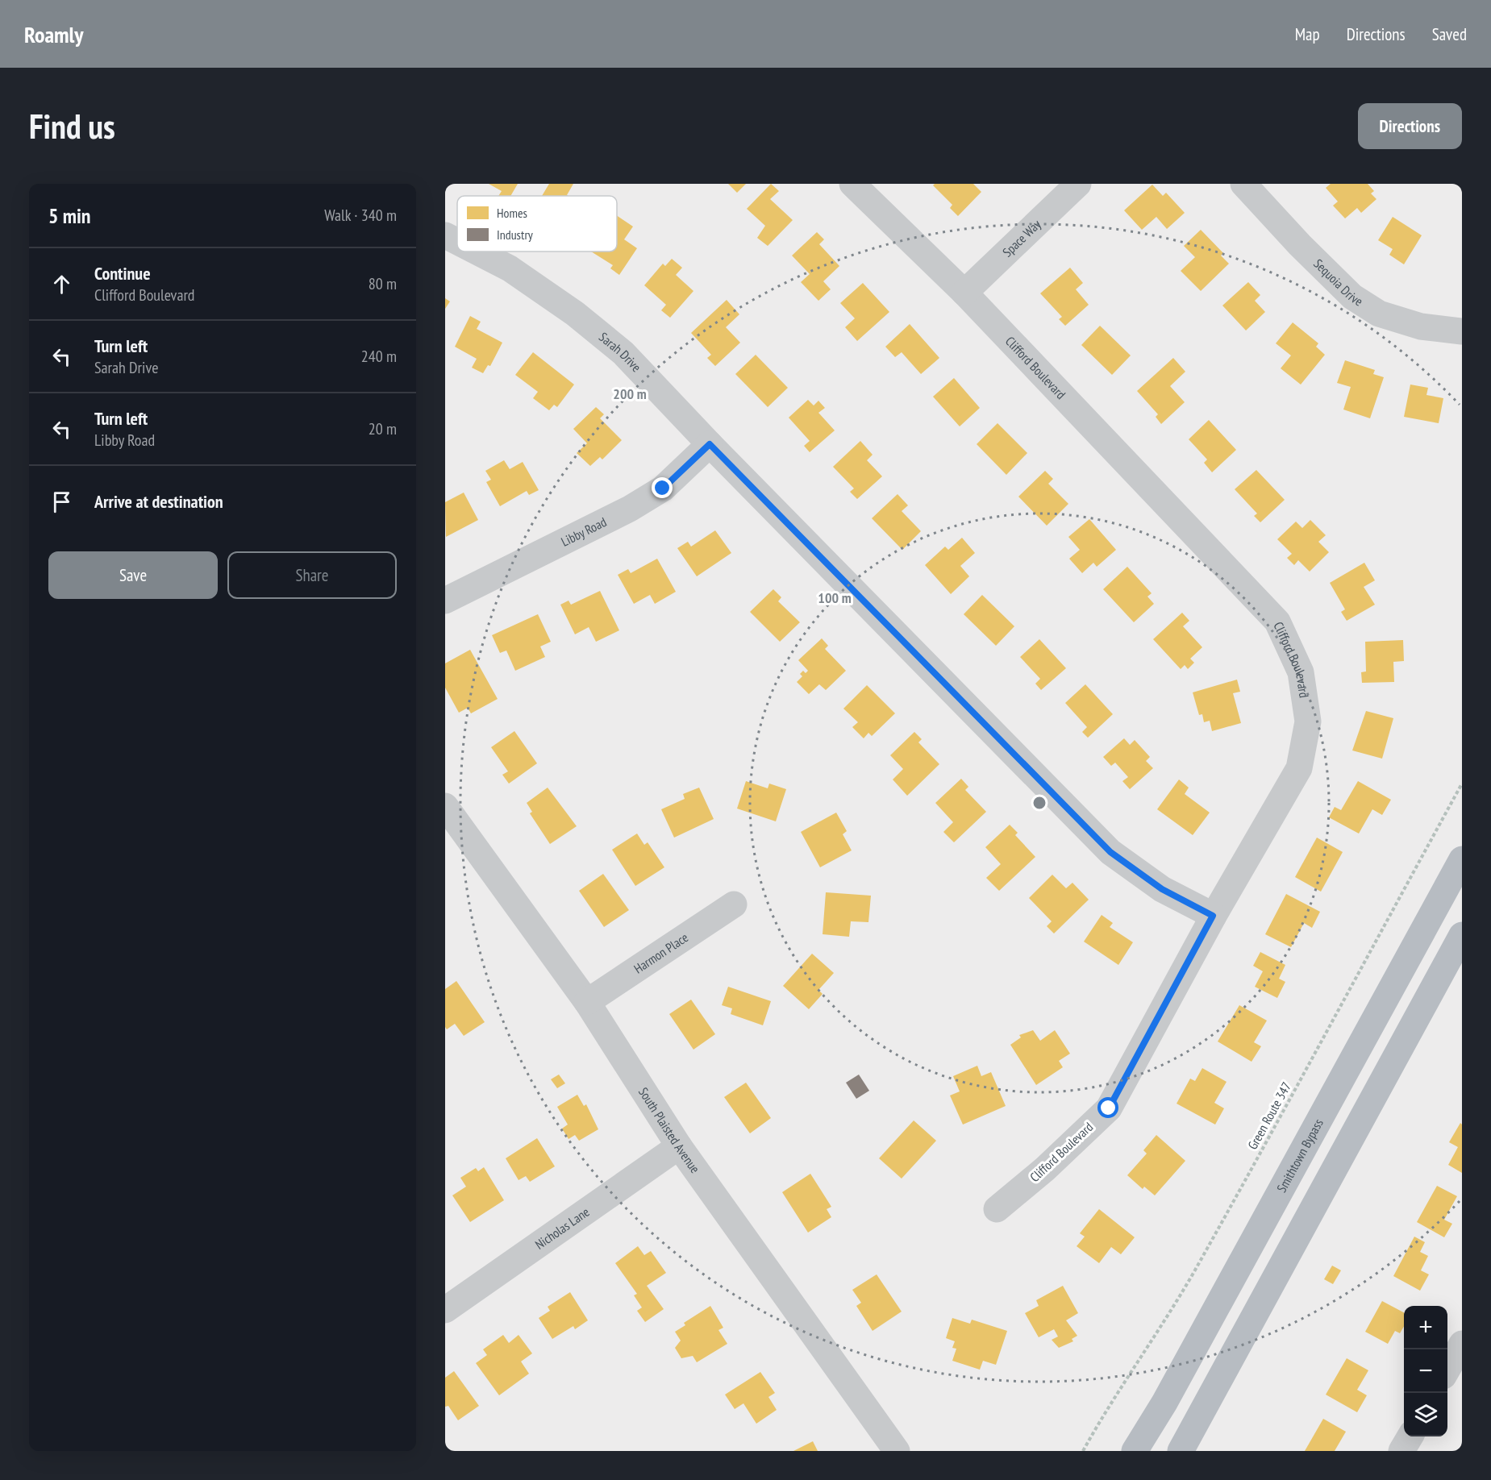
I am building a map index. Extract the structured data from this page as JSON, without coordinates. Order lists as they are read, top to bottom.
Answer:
{
  "streets": {
    "highway": ["Smithtown Bypass"],
    "street": [
      "Space Way",
      "Sequoia Drive",
      "Sarah Drive",
      "Clifford Boulevard",
      "Libby Road",
      "Harmon Place",
      "South Plaisted Avenue",
      "Nicholas Lane"
    ],
    "path": ["Green Route 347"]
  },
  "crossings": [
    ["Space Way", "Clifford Boulevard"],
    ["Sarah Drive", "Clifford Boulevard"],
    ["Sarah Drive", "Libby Road"],
    ["Harmon Place", "South Plaisted Avenue"],
    ["South Plaisted Avenue", "Nicholas Lane"]
  ],
  "legend": ["Homes", "Industry"],
  "page": {
    "header": "Roamly",
    "nav": ["Map", "Directions", "Saved"],
    "buttons": [
      "Directions",
      ["Save", "Share"]
    ],
    "title": "Find us",
    "heading": ["5 min", "Walk · 340 m"],
    "list": [
      ["Continue", "Clifford Boulevard", "80 m"],
      ["Turn left", "Sarah Drive", "240 m"],
      ["Turn left", "Libby Road", "20 m"],
      "Arrive at destination"
    ],
    "map_buttons": ["+", "−"]
  },
  "rings": ["200 m", "100 m"]
}
